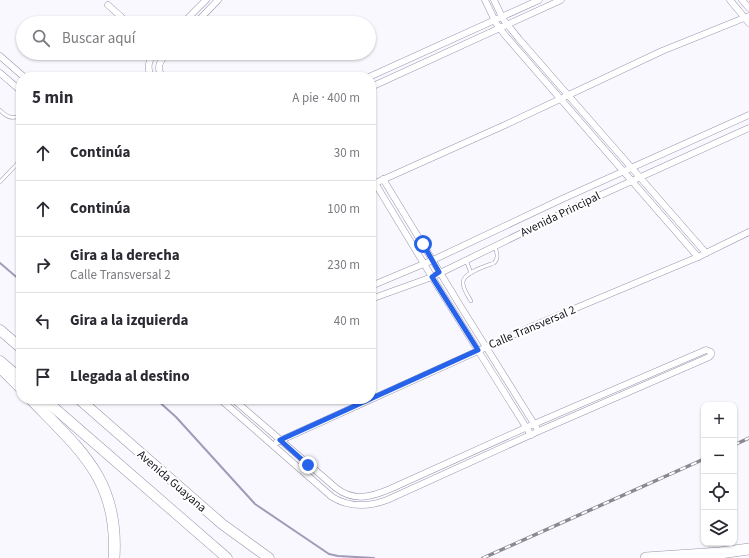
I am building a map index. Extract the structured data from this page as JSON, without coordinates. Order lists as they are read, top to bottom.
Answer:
{
  "streets": {
    "main road": ["Avenida Guayana"],
    "street": ["Avenida Principal", "Calle Transversal 2"]
  },
  "page": {
    "search": "Buscar aquí",
    "heading": ["5 min", "A pie · 400 m"],
    "list": [
      ["Continúa", "30 m"],
      ["Continúa", "100 m"],
      ["Gira a la derecha", "Calle Transversal 2", "230 m"],
      ["Gira a la izquierda", "40 m"],
      "Llegada al destino"
    ],
    "map_buttons": ["+", "−"]
  }
}
